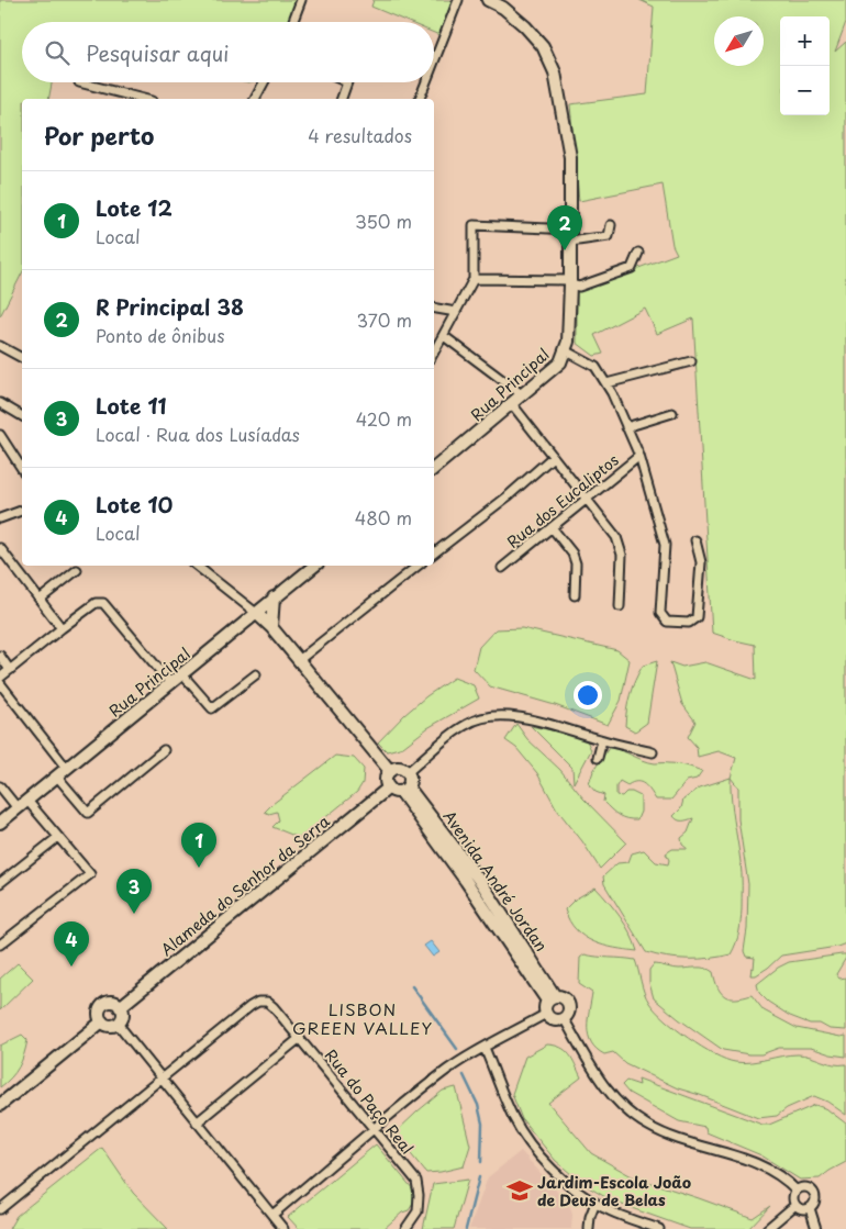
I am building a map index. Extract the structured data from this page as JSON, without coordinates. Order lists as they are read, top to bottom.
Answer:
{
  "streets": {
    "street": [
      "Rua Principal",
      "Rua dos Eucaliptos",
      "Avenida André Jordan",
      "Alameda do Senhor da Serra",
      "Rua do Paço Real"
    ]
  },
  "crossings": [
    ["Avenida André Jordan", "Alameda do Senhor da Serra"]
  ],
  "districts": ["LISBON GREEN VALLEY"],
  "places": {
    "school or university": ["Jardim-Escola João de Deus de Belas"]
  },
  "north": "bottom left",
  "page": {
    "map_buttons": ["+", "−"],
    "search": "Pesquisar aqui",
    "heading": ["Por perto", "4 resultados"],
    "list": [
      {
        "mark": "1",
        "name": "Lote 12",
        "note": "Local",
        "value": "350 m"
      },
      {
        "mark": "2",
        "name": "R Principal 38",
        "note": "Ponto de ônibus",
        "value": "370 m"
      },
      {
        "mark": "3",
        "name": "Lote 11",
        "note": "Local · Rua dos Lusíadas",
        "value": "420 m"
      },
      {
        "mark": "4",
        "name": "Lote 10",
        "note": "Local",
        "value": "480 m"
      }
    ],
    "pins": [
      "2",
      "1",
      "3",
      "4"
    ]
  }
}
